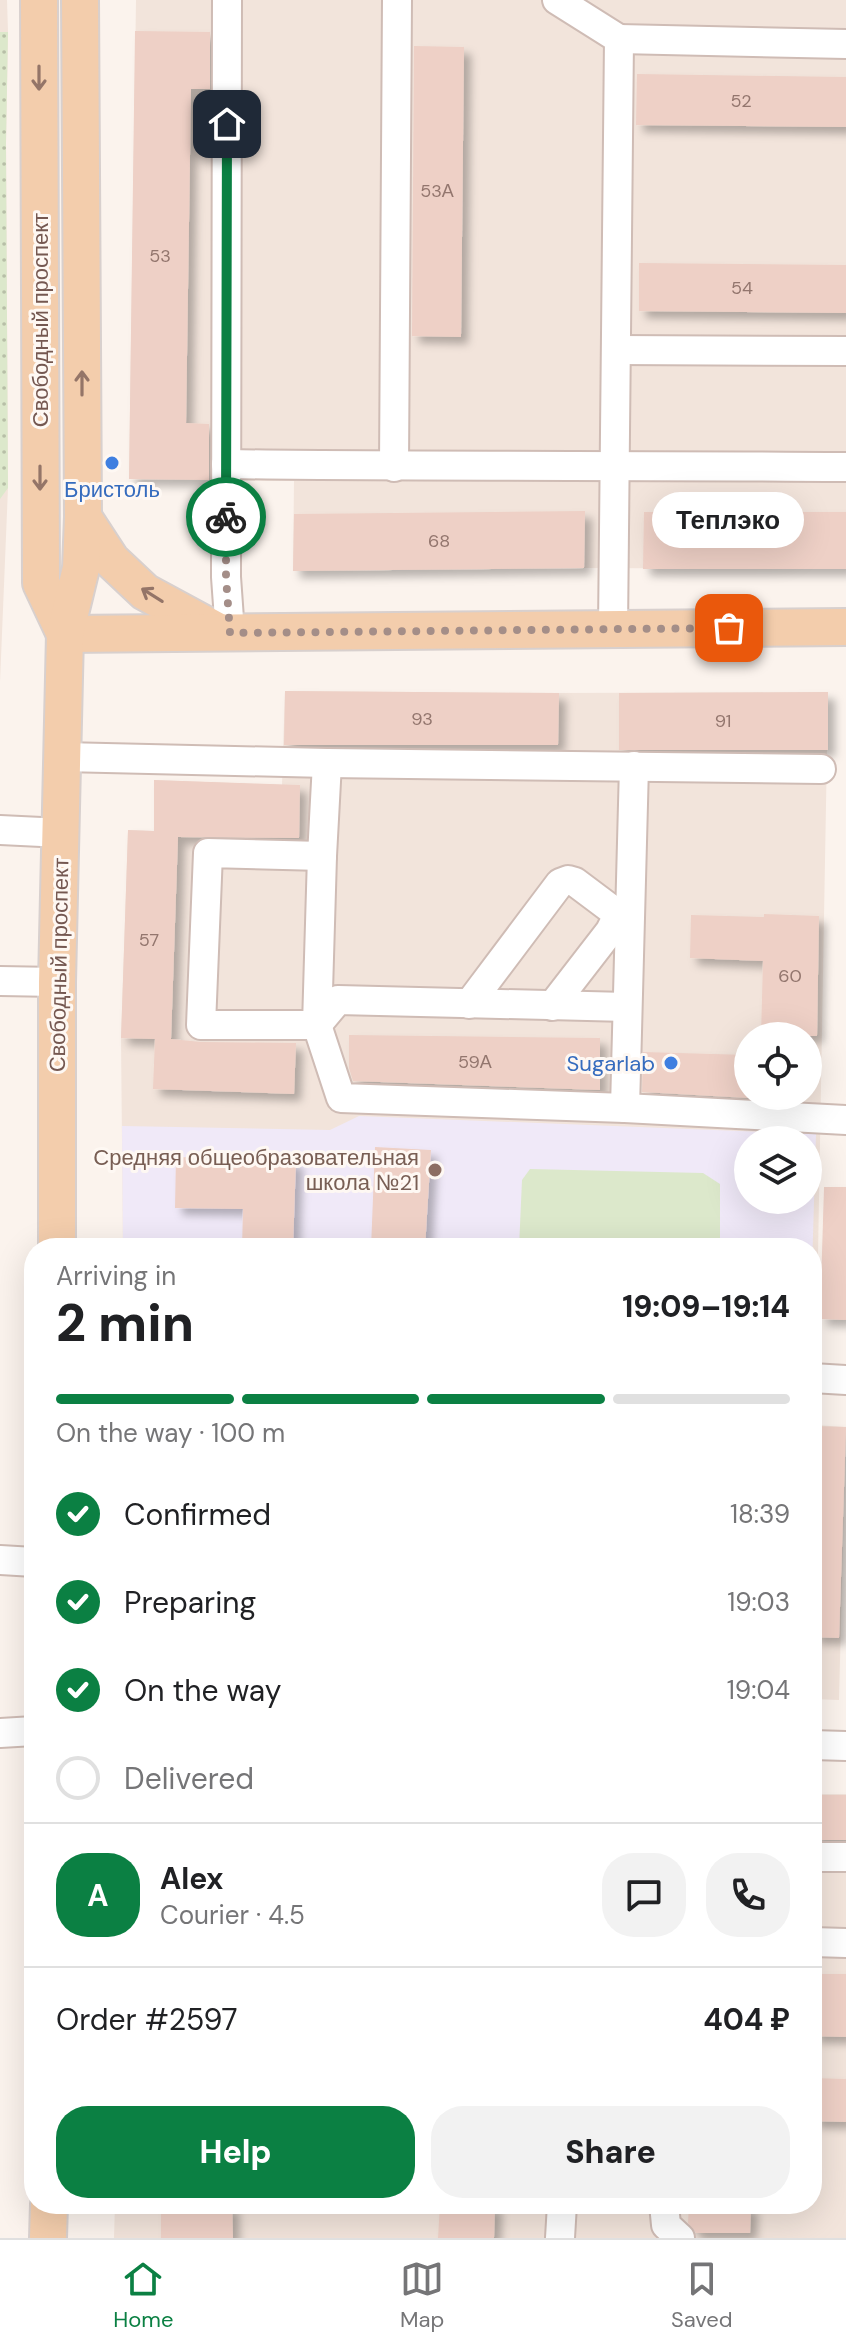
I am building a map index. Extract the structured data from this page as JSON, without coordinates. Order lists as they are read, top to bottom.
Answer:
{
  "streets": {
    "main road": ["Свободный проспект"]
  },
  "places": [
    "Бристоль",
    "Теплэко",
    "Sugarlab",
    "Средняя общеобразовательная школа №21"
  ],
  "house_numbers": [
    "52",
    "53А",
    "53",
    "54",
    "68",
    "93",
    "91",
    "57",
    "60",
    "59А"
  ],
  "page": {
    "bubble": "Теплэко",
    "heading": ["2 min", "Arriving in", "19:09–19:14"],
    "panel": [
      "Alex",
      "Courier · 4.5",
      "Order #2597",
      "404 ₽"
    ],
    "bar": "On the way · 100 m",
    "list": [
      ["Confirmed", "18:39"],
      ["Preparing", "19:03"],
      ["On the way", "19:04"],
      "Delivered"
    ],
    "round": "A",
    "buttons": ["Help", "Share"],
    "tabs": ["Home", "Map", "Saved"]
  }
}
